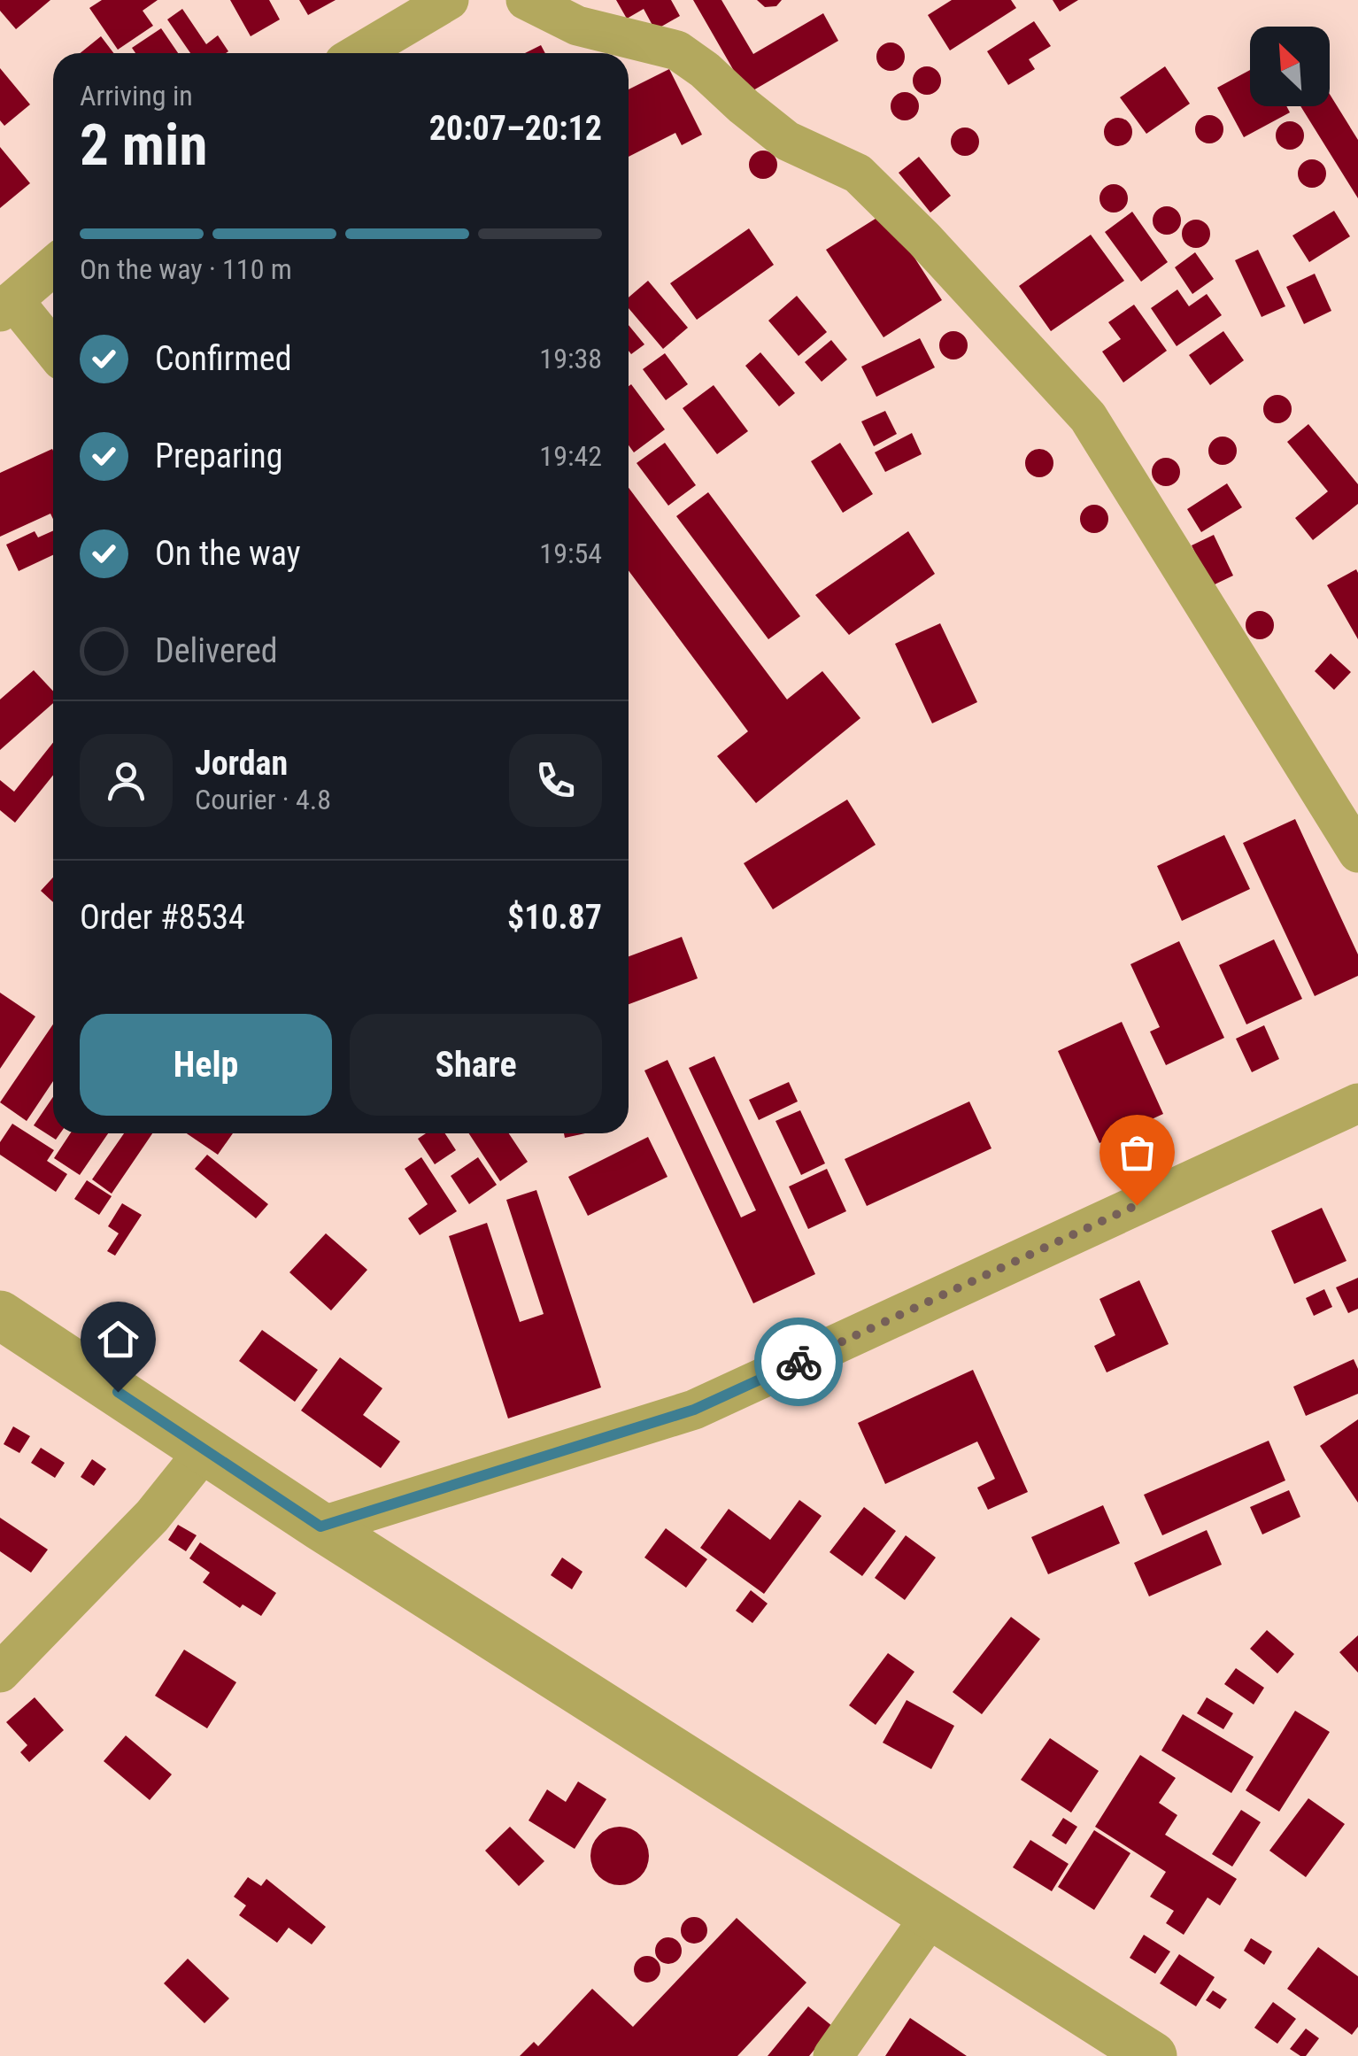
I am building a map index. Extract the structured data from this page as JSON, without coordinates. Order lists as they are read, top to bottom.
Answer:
{
  "north": "top left",
  "page": {
    "heading": ["2 min", "Arriving in", "20:07–20:12"],
    "panel": [
      "Jordan",
      "Courier · 4.8",
      "Order #8534",
      "$10.87"
    ],
    "bar": "On the way · 110 m",
    "list": [
      ["Confirmed", "19:38"],
      ["Preparing", "19:42"],
      ["On the way", "19:54"],
      "Delivered"
    ],
    "buttons": ["Help", "Share"]
  }
}
